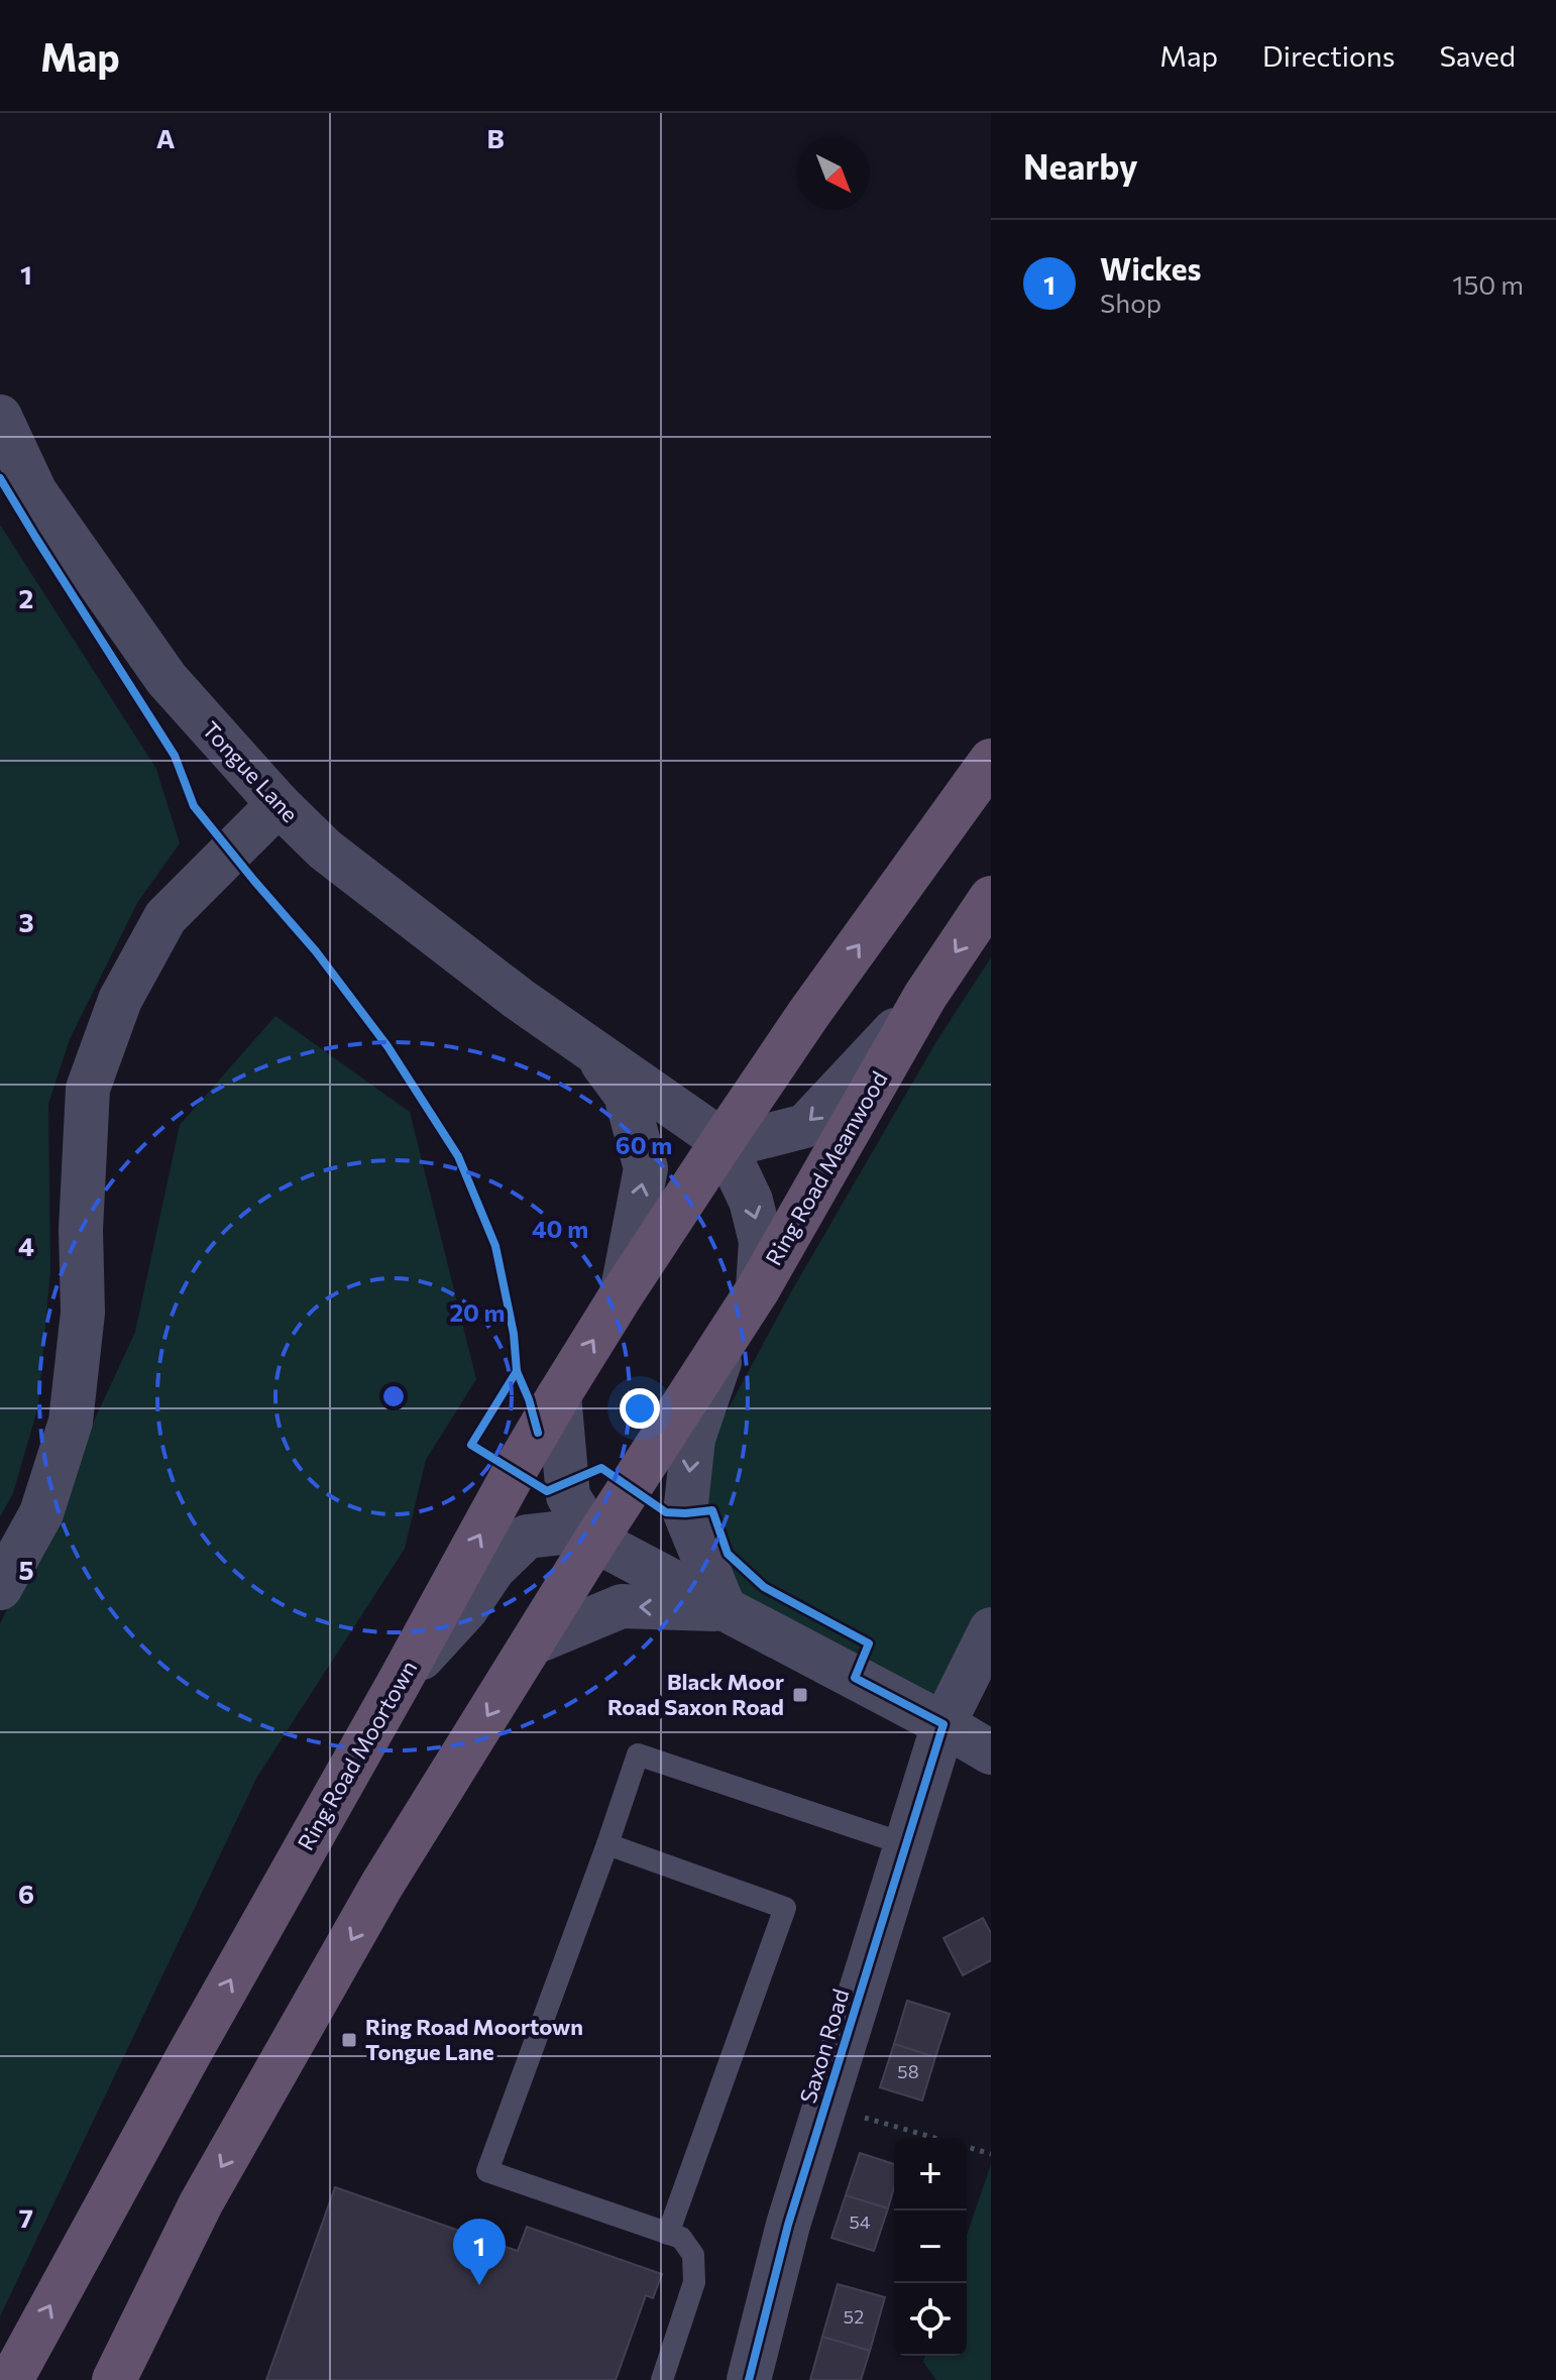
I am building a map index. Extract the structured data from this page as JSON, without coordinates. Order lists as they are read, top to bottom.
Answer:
{
  "streets": {
    "highway": ["Ring Road Meanwood", "Ring Road Moortown"],
    "street": ["Tongue Lane", "Saxon Road"]
  },
  "crossings": [
    ["Tongue Lane", "Ring Road Meanwood"],
    ["Tongue Lane", "Ring Road Moortown"],
    ["Ring Road Meanwood", "Ring Road Moortown"]
  ],
  "one_way": ["Ring Road Meanwood"],
  "places": {
    "transit": ["Black Moor Road Saxon Road", "Ring Road Moortown Tongue Lane"]
  },
  "house_numbers": ["58", "54", "52"],
  "north": "bottom right",
  "page": {
    "header": "Map",
    "nav": ["Map", "Directions", "Saved"],
    "heading": "Nearby",
    "list": [
      {
        "mark": "1",
        "name": "Wickes",
        "note": "Shop",
        "value": "150 m"
      }
    ],
    "map_buttons": ["+", "−"],
    "pins": "1"
  },
  "grid": {
    "columns": ["A", "B"],
    "rows": [
      "1",
      "2",
      "3",
      "4",
      "5",
      "6",
      "7"
    ]
  },
  "rings": ["60 m", "40 m", "20 m"]
}
